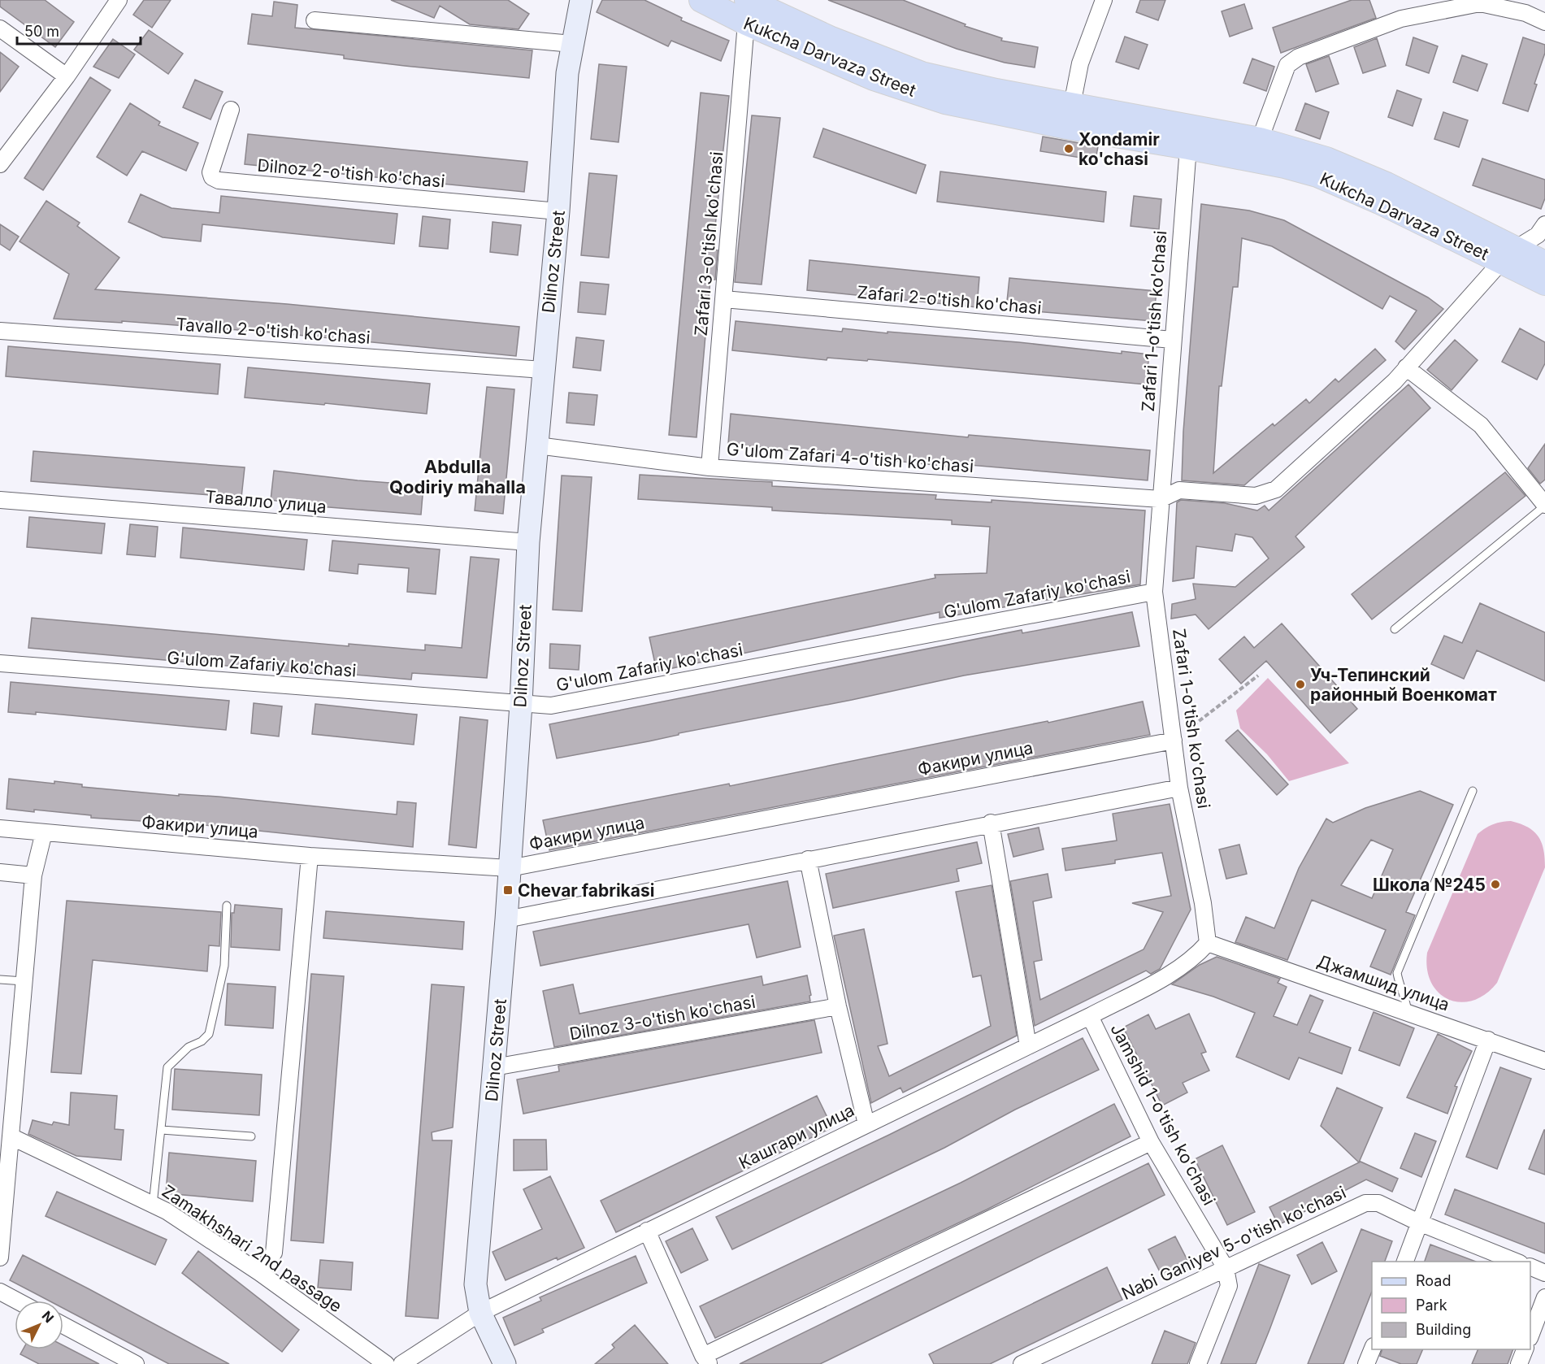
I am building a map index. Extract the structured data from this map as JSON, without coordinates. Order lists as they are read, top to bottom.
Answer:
{
  "streets": {
    "main road": ["Kukcha Darvaza Street"],
    "street": [
      "Dilnoz 2-o'tish ko'chasi",
      "Zafari 3-o'tish ko'chasi",
      "Dilnoz Street",
      "Zafari 2-o'tish ko'chasi",
      "Zafari 1-o'tish ko'chasi",
      "Tavallo 2-o'tish ko'chasi",
      "G'ulom Zafari 4-o'tish ko'chasi",
      "Тавалло улица",
      "G'ulom Zafariy ko'chasi",
      "Факири улица",
      "Джамшид улица",
      "Dilnoz 3-o'tish ko'chasi",
      "Jamshid 1-o'tish ko'chasi",
      "Кашгари улица",
      "Nabi Ganiyev 5-o'tish ko'chasi",
      "Zamakhshari 2nd passage"
    ]
  },
  "crossings": [
    ["Kukcha Darvaza Street", "Zafari 3-o'tish ko'chasi"],
    ["Kukcha Darvaza Street", "Zafari 1-o'tish ko'chasi"],
    ["Dilnoz 2-o'tish ko'chasi", "Dilnoz Street"],
    ["Zafari 3-o'tish ko'chasi", "Zafari 2-o'tish ko'chasi"],
    ["Zafari 3-o'tish ko'chasi", "G'ulom Zafari 4-o'tish ko'chasi"],
    ["Dilnoz Street", "Tavallo 2-o'tish ko'chasi"],
    ["Dilnoz Street", "G'ulom Zafari 4-o'tish ko'chasi"],
    ["Dilnoz Street", "Тавалло улица"],
    ["Dilnoz Street", "G'ulom Zafariy ko'chasi"],
    ["Dilnoz Street", "Факири улица"],
    ["Dilnoz Street", "Dilnoz 3-o'tish ko'chasi"],
    ["Dilnoz Street", "Кашгари улица"],
    ["Zafari 2-o'tish ko'chasi", "Zafari 1-o'tish ko'chasi"],
    ["Zafari 1-o'tish ko'chasi", "G'ulom Zafari 4-o'tish ko'chasi"],
    ["Zafari 1-o'tish ko'chasi", "G'ulom Zafariy ko'chasi"],
    ["Zafari 1-o'tish ko'chasi", "Факири улица"],
    ["Zafari 1-o'tish ko'chasi", "Джамшид улица"],
    ["Zafari 1-o'tish ko'chasi", "Кашгари улица"],
    ["Джамшид улица", "Кашгари улица"],
    ["Jamshid 1-o'tish ko'chasi", "Кашгари улица"],
    ["Jamshid 1-o'tish ko'chasi", "Nabi Ganiyev 5-o'tish ko'chasi"]
  ],
  "districts": ["Abdulla Qodiriy mahalla"],
  "places": {
    "other": ["Xondamir ko'chasi", "Уч-Тепинский районный Военкомат", "Школа №245"],
    "transit": ["Chevar fabrikasi"]
  },
  "legend": ["Road", "Park", "Building"],
  "scale_bar": "50 m",
  "north": "top right"
}
